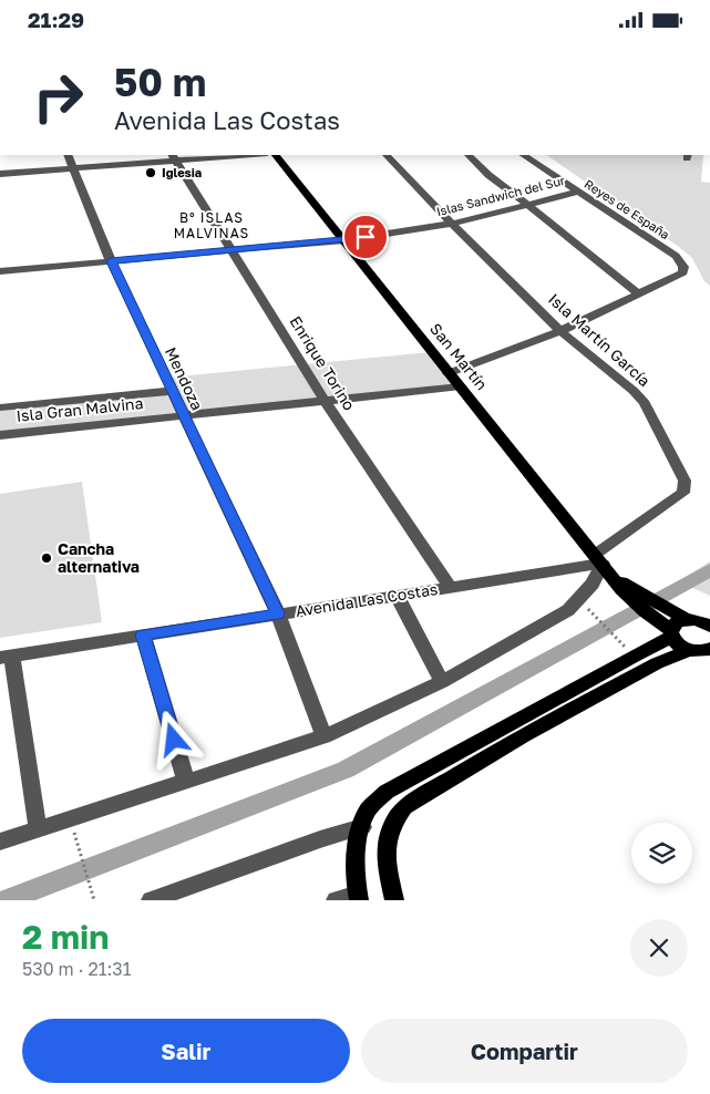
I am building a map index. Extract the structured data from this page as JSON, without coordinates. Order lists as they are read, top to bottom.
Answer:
{
  "streets": {
    "main road": ["San Martín"],
    "street": [
      "Islas Sandwich del Sur",
      "Reyes de España",
      "Isla Martín García",
      "Enrique Torino",
      "Mendoza",
      "Isla Gran Malvina",
      "Avenida Las Costas"
    ]
  },
  "crossings": [
    ["Islas Sandwich del Sur", "Reyes de España"],
    ["Islas Sandwich del Sur", "Isla Martín García"],
    ["Islas Sandwich del Sur", "San Martín"],
    ["Islas Sandwich del Sur", "Enrique Torino"],
    ["Islas Sandwich del Sur", "Mendoza"],
    ["Isla Martín García", "San Martín"],
    ["Isla Martín García", "Avenida Las Costas"],
    ["San Martín", "Isla Gran Malvina"],
    ["San Martín", "Avenida Las Costas"],
    ["Enrique Torino", "Isla Gran Malvina"],
    ["Enrique Torino", "Avenida Las Costas"],
    ["Mendoza", "Isla Gran Malvina"],
    ["Mendoza", "Avenida Las Costas"]
  ],
  "districts": ["B° ISLAS MALVINAS"],
  "places": ["Iglesia", "Cancha alternativa"],
  "page": {
    "status": "21:29",
    "turn": ["50 m", "Avenida Las Costas"],
    "heading": ["2 min", "530 m · 21:31"],
    "buttons": ["Salir", "Compartir"]
  }
}
